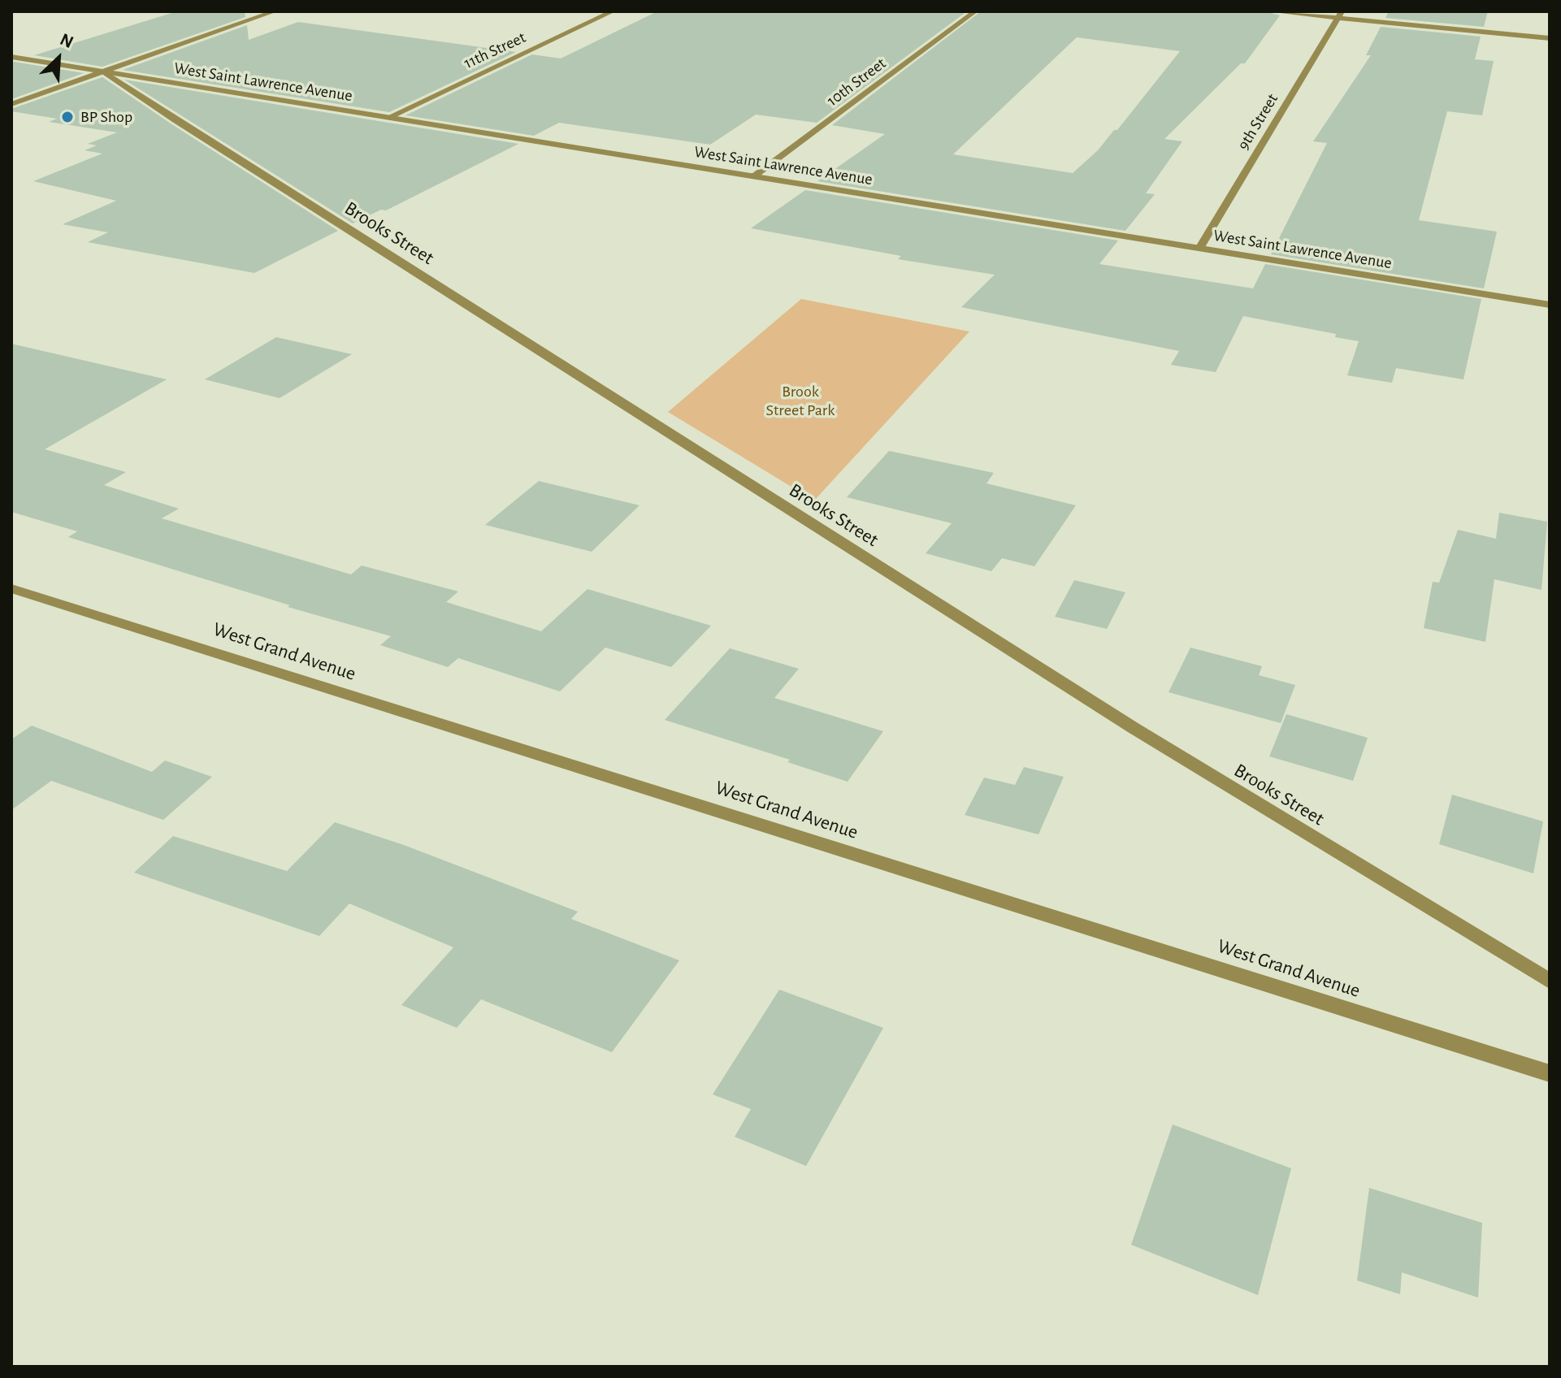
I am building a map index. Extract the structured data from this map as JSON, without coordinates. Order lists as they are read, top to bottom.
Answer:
{
  "streets": {
    "street": [
      "11th Street",
      "West Saint Lawrence Avenue",
      "10th Street",
      "9th Street",
      "Brooks Street",
      "West Grand Avenue"
    ]
  },
  "crossings": [
    ["11th Street", "West Saint Lawrence Avenue"],
    ["West Saint Lawrence Avenue", "10th Street"],
    ["West Saint Lawrence Avenue", "9th Street"],
    ["West Saint Lawrence Avenue", "Brooks Street"]
  ],
  "parks": ["Brook Street Park"],
  "places": ["BP Shop"],
  "north": "top right"
}
